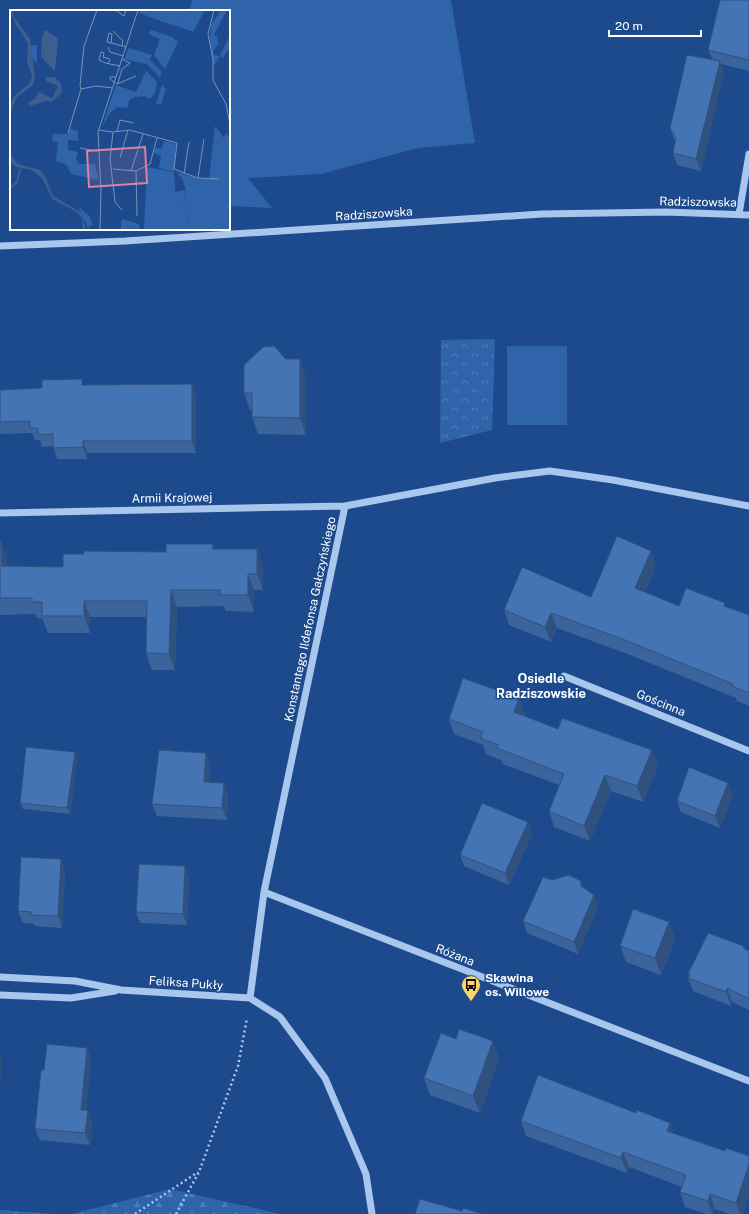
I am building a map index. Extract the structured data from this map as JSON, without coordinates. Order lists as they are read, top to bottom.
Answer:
{
  "streets": {
    "street": [
      "Radziszowska",
      "Armii Krajowej",
      "Konstantego Ildefonsa Gałczyńskiego",
      "Gościnna",
      "Różana",
      "Feliksa Pukły"
    ]
  },
  "crossings": [
    ["Armii Krajowej", "Konstantego Ildefonsa Gałczyńskiego"],
    ["Konstantego Ildefonsa Gałczyńskiego", "Różana"],
    ["Konstantego Ildefonsa Gałczyńskiego", "Feliksa Pukły"]
  ],
  "districts": ["Osiedle Radziszowskie"],
  "places": {
    "bus stop": ["Skawina os. Willowe"]
  },
  "scale_bar": "20 m"
}
